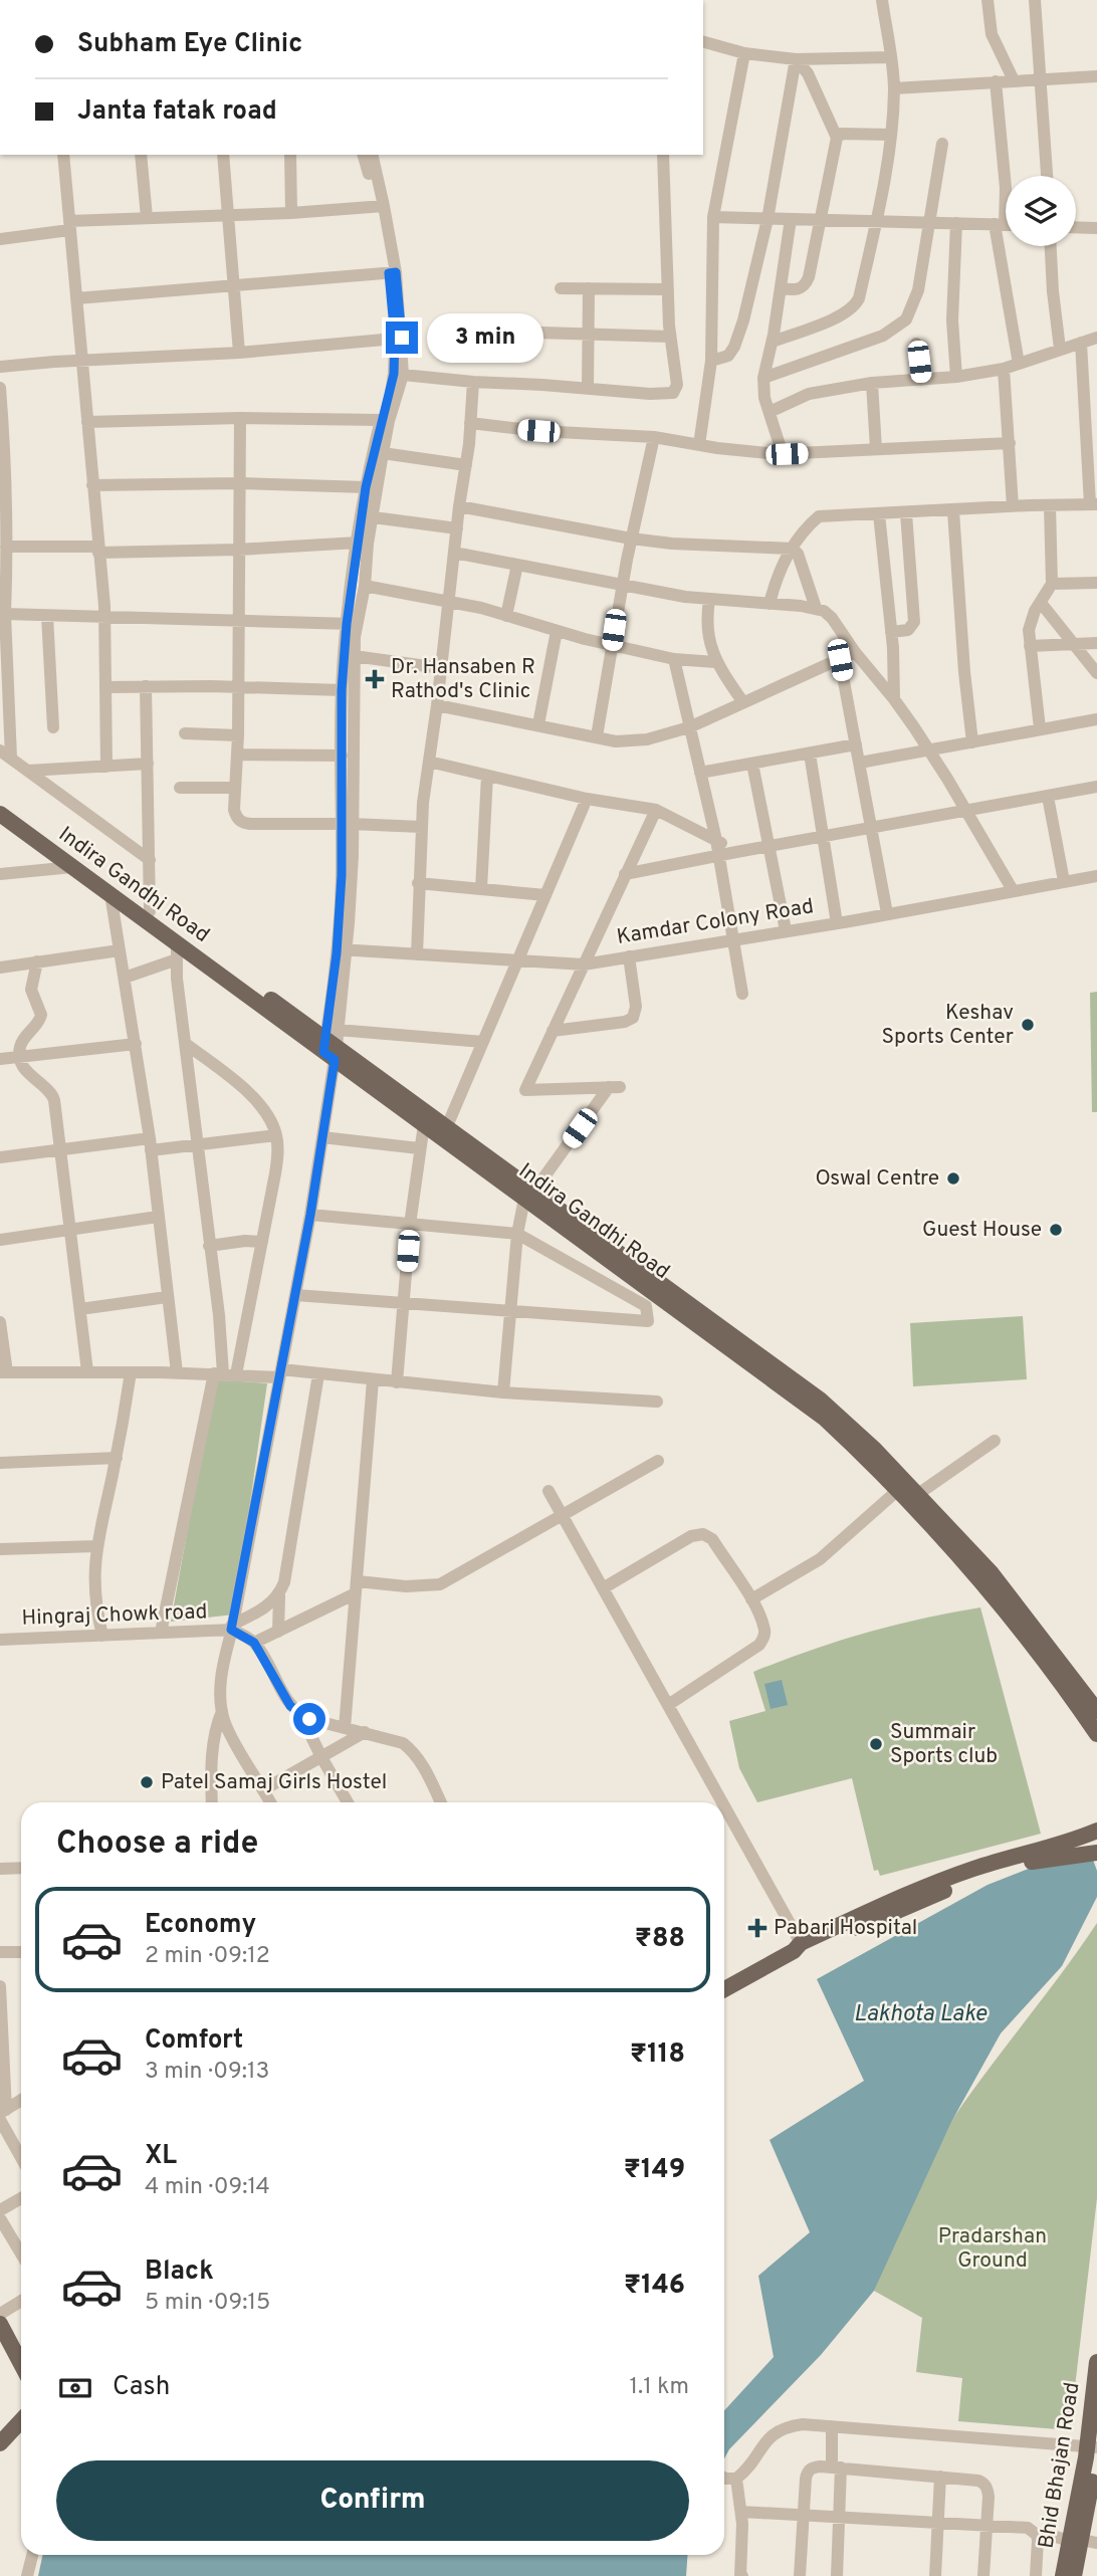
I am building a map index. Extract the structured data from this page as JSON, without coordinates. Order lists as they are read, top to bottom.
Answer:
{
  "streets": {
    "main road": ["Indira Gandhi Road", "Bhid Bhajan Road"],
    "street": ["Kamdar Colony Road", "Hingraj Chowk road"]
  },
  "water": ["Lakhota Lake"],
  "parks": ["Pradarshan Ground"],
  "places": {
    "health": ["Dr. Hansaben R Rathod's Clinic", "Pabari Hospital"],
    "other": [
      "Keshav Sports Center",
      "Oswal Centre",
      "Guest House",
      "Summair Sports club",
      "Patel Samaj Girls Hostel"
    ]
  },
  "page": {
    "banner": ["Subham Eye Clinic", "Janta fatak road"],
    "bubble": "3 min",
    "heading": "Choose a ride",
    "list": [
      {
        "name": "Economy",
        "note": "2 min · 09:12",
        "value": "₹88"
      },
      {
        "name": "Comfort",
        "note": "3 min · 09:13",
        "value": "₹118"
      },
      {
        "name": "XL",
        "note": "4 min · 09:14",
        "value": "₹149"
      },
      {
        "name": "Black",
        "note": "5 min · 09:15",
        "value": "₹146"
      }
    ],
    "pay": ["Cash", "1.1 km"],
    "buttons": "Confirm"
  }
}
